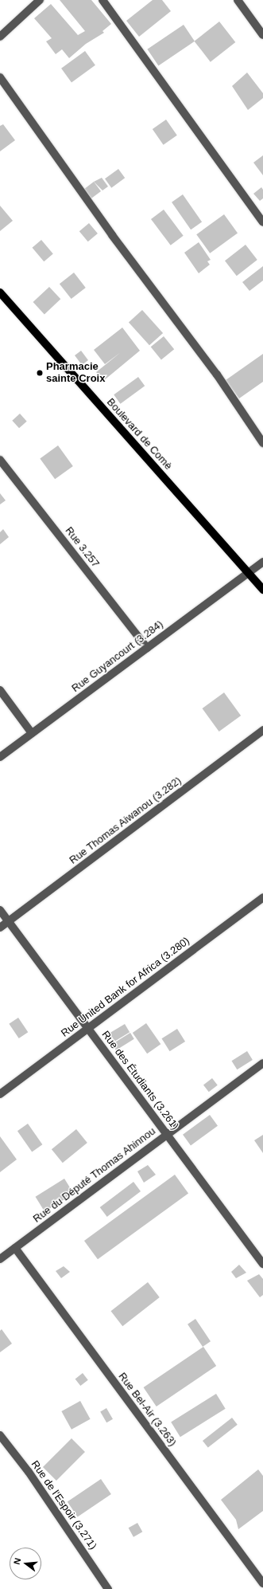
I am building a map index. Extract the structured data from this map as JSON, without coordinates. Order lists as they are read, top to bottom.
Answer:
{
  "streets": {
    "main road": ["Boulevard de Comè"],
    "street": [
      "Rue 3.257",
      "Rue Guyancourt (3.284)",
      "Rue Thomas Aiwanou (3.282)",
      "Rue United Bank for Africa (3.280)",
      "Rue des Étudiants (3.261)",
      "Rue du Député Thomas Ahinnou",
      "Rue Bel-Air (3.263)",
      "Rue de l'Espoir (3.271)"
    ]
  },
  "crossings": [
    ["Boulevard de Comè", "Rue Guyancourt (3.284)"],
    ["Rue 3.257", "Rue Guyancourt (3.284)"],
    ["Rue Thomas Aiwanou (3.282)", "Rue des Étudiants (3.261)"],
    ["Rue United Bank for Africa (3.280)", "Rue des Étudiants (3.261)"],
    ["Rue des Étudiants (3.261)", "Rue du Député Thomas Ahinnou"],
    ["Rue du Député Thomas Ahinnou", "Rue Bel-Air (3.263)"]
  ],
  "places": ["Pharmacie sainte Croix"],
  "north": "left"
}
